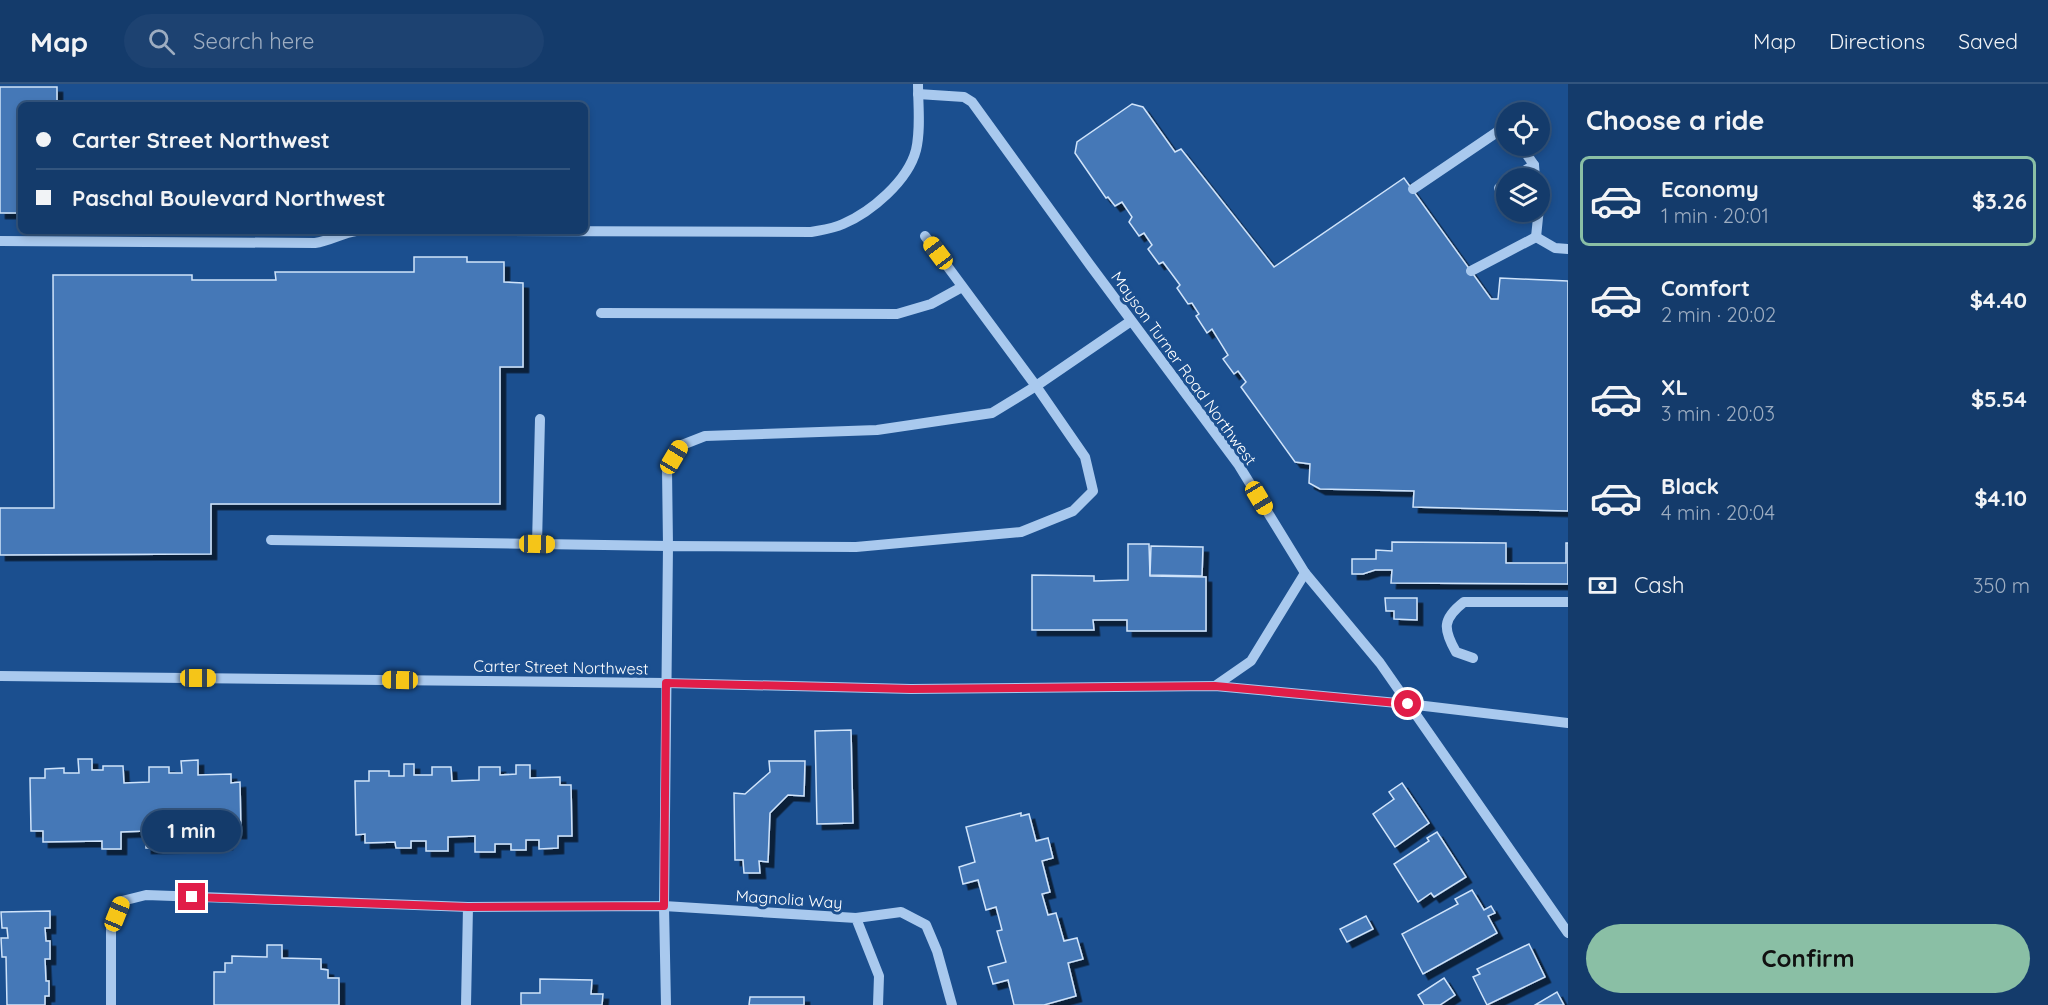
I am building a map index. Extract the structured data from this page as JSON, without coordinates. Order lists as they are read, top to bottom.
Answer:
{
  "streets": {
    "street": ["Mayson Turner Road Northwest", "Carter Street Northwest", "Magnolia Way"]
  },
  "crossings": [
    ["Mayson Turner Road Northwest", "Carter Street Northwest"]
  ],
  "page": {
    "header": "Map",
    "search": "Search here",
    "nav": ["Map", "Directions", "Saved"],
    "heading": "Choose a ride",
    "banner": ["Carter Street Northwest", "Paschal Boulevard Northwest"],
    "list": [
      {
        "name": "Economy",
        "note": "1 min · 20:01",
        "value": "$3.26"
      },
      {
        "name": "Comfort",
        "note": "2 min · 20:02",
        "value": "$4.40"
      },
      {
        "name": "XL",
        "note": "3 min · 20:03",
        "value": "$5.54"
      },
      {
        "name": "Black",
        "note": "4 min · 20:04",
        "value": "$4.10"
      }
    ],
    "pay": ["Cash", "350 m"],
    "bubble": "1 min",
    "buttons": "Confirm"
  }
}
